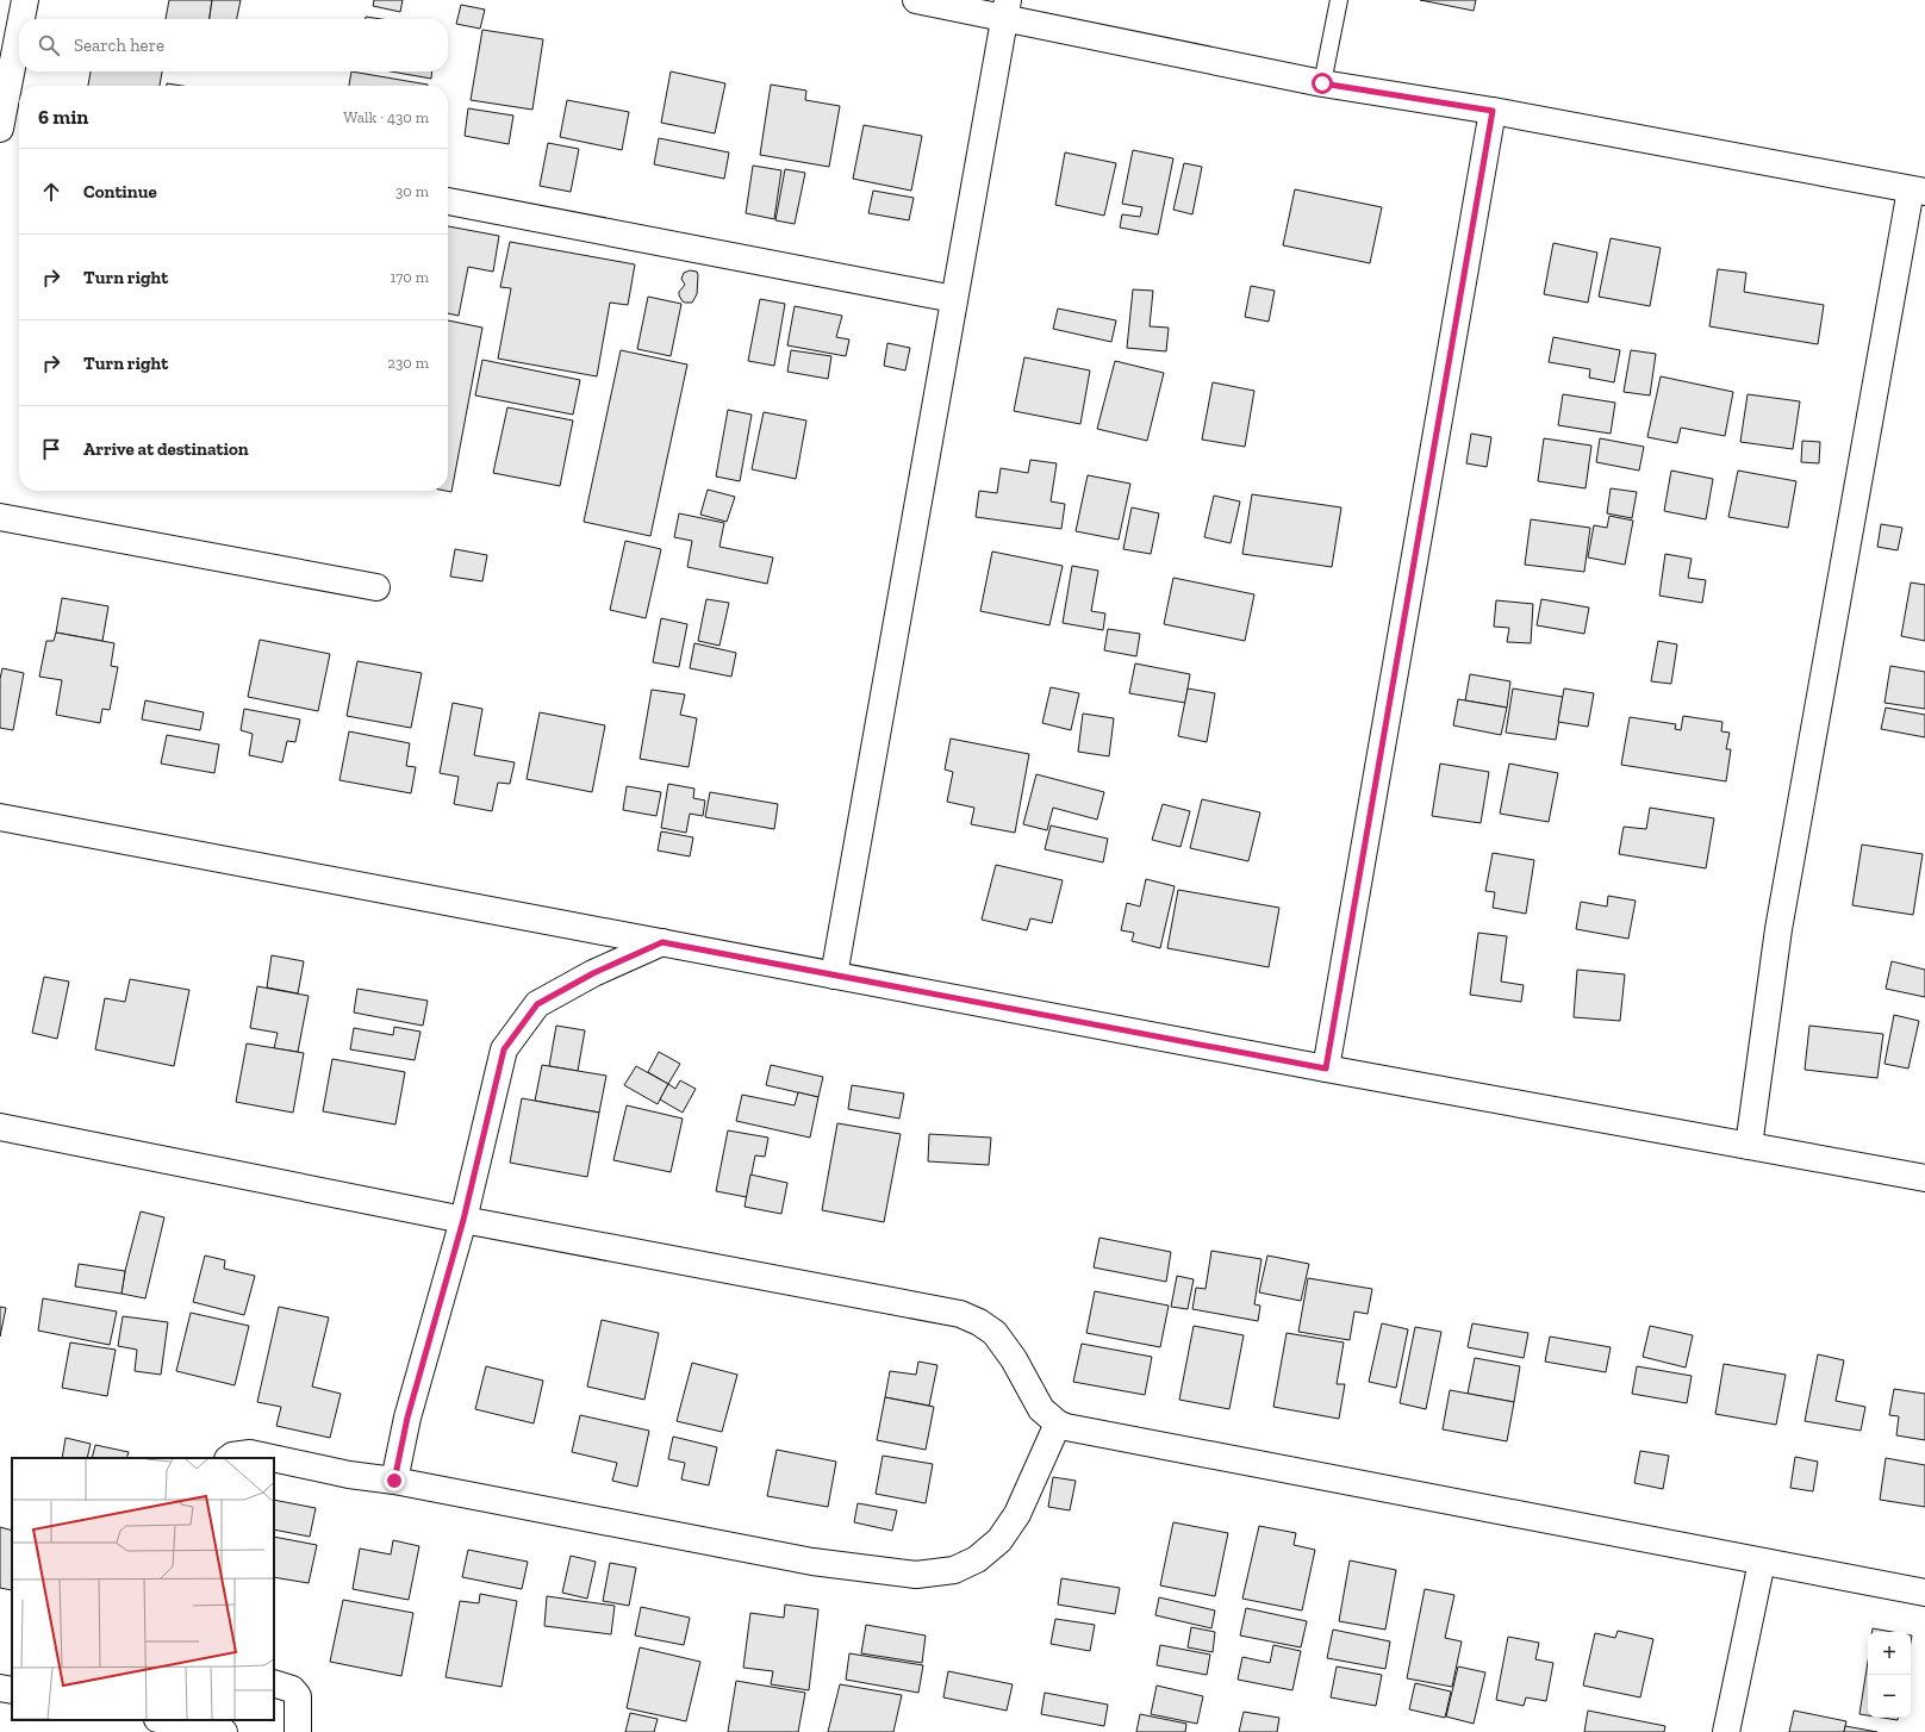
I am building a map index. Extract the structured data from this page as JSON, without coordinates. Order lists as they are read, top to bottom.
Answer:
{
  "page": {
    "search": "Search here",
    "heading": ["6 min", "Walk · 430 m"],
    "list": [
      ["Continue", "30 m"],
      ["Turn right", "170 m"],
      ["Turn right", "230 m"],
      "Arrive at destination"
    ],
    "map_buttons": ["+", "−"]
  }
}
